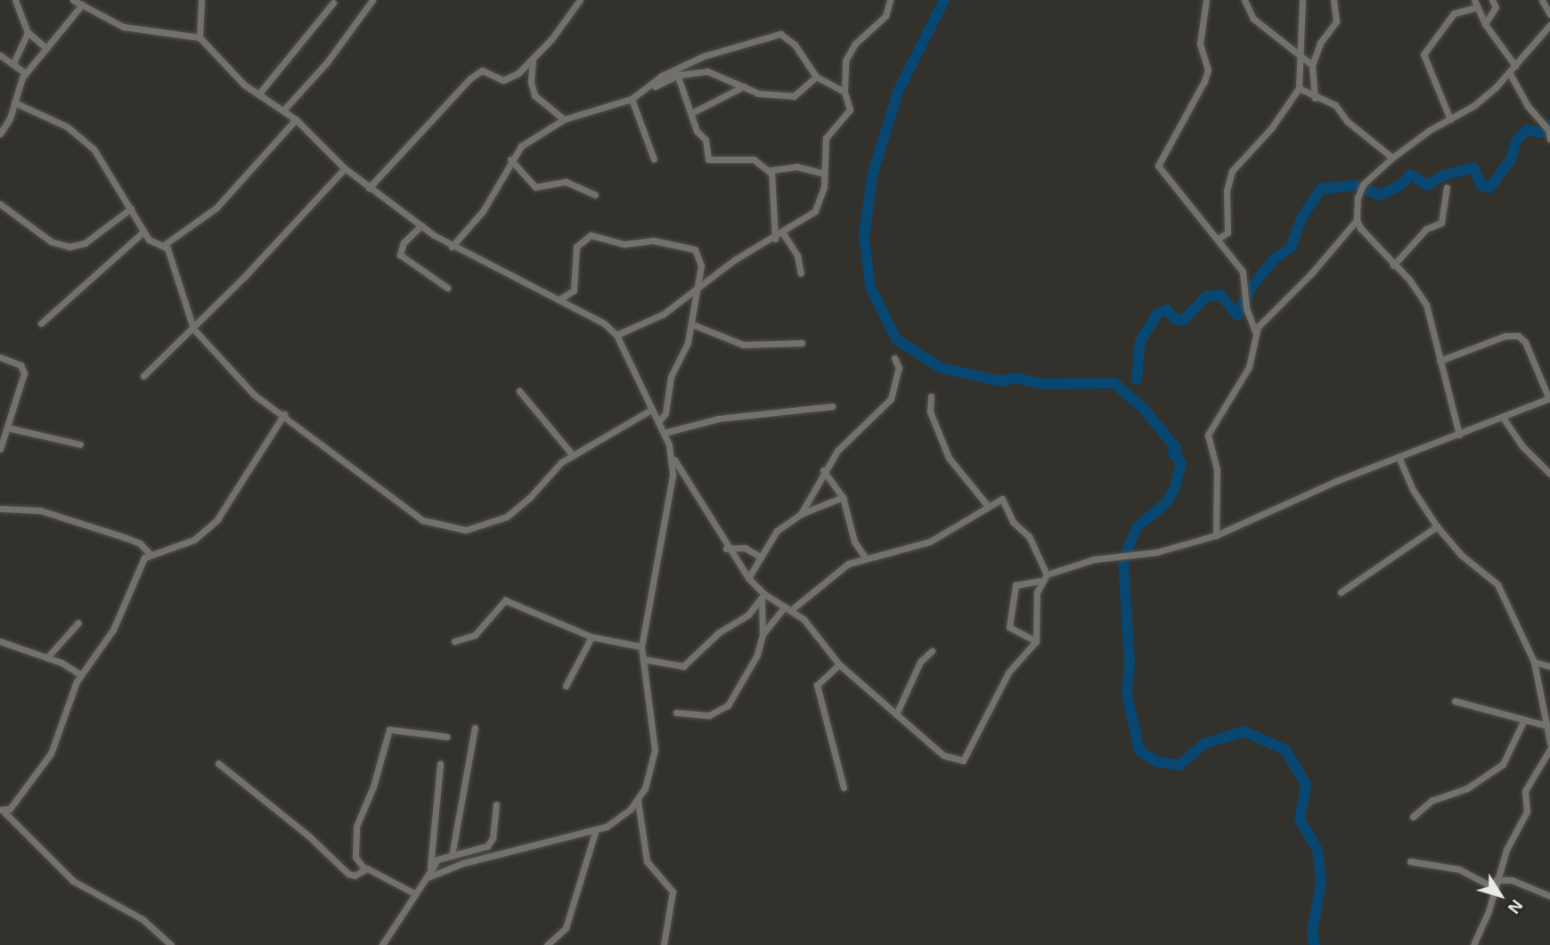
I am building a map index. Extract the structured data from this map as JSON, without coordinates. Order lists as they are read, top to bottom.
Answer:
{
  "north": "bottom right"
}
